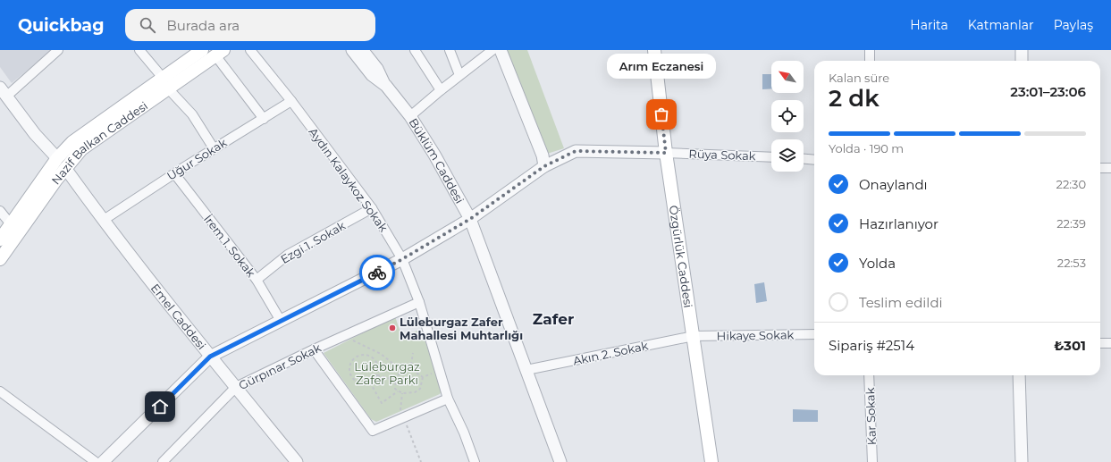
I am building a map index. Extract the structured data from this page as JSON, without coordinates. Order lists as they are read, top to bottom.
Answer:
{
  "streets": {
    "main road": ["Nazif Balkan Caddesi", "Özgürlük Caddesi"],
    "street": [
      "Rüya Sokak",
      "Uğur Sokak",
      "Büklüm Caddesi",
      "Aydın Kalaykoz Sokak",
      "Ezgi 1. Sokak",
      "İrem 1. Sokak",
      "Emel Caddesi",
      "Hikaye Sokak",
      "Akın 2. Sokak",
      "Gürpınar Sokak",
      "Kar Sokak"
    ]
  },
  "crossings": [
    ["Nazif Balkan Caddesi", "Emel Caddesi"],
    ["Rüya Sokak", "Özgürlük Caddesi"],
    ["Uğur Sokak", "Aydın Kalaykoz Sokak"],
    ["Uğur Sokak", "İrem 1. Sokak"],
    ["Uğur Sokak", "Emel Caddesi"],
    ["Büklüm Caddesi", "Akın 2. Sokak"],
    ["Aydın Kalaykoz Sokak", "Ezgi 1. Sokak"],
    ["Aydın Kalaykoz Sokak", "Gürpınar Sokak"],
    ["Ezgi 1. Sokak", "İrem 1. Sokak"],
    ["Özgürlük Caddesi", "Hikaye Sokak"],
    ["Özgürlük Caddesi", "Akın 2. Sokak"],
    ["Emel Caddesi", "Gürpınar Sokak"],
    ["Hikaye Sokak", "Akın 2. Sokak"]
  ],
  "districts": ["Zafer"],
  "parks": ["Lüleburgaz Zafer Parkı"],
  "places": ["Arım Eczanesi", "Lüleburgaz Zafer Mahallesi Muhtarlığı"],
  "north": "top left",
  "page": {
    "header": "Quickbag",
    "search": "Burada ara",
    "nav": ["Harita", "Katmanlar", "Paylaş"],
    "bubble": "Arım Eczanesi",
    "heading": ["2 dk", "Kalan süre", "23:01–23:06"],
    "panel": ["Sipariş #2514", "₺301"],
    "bar": "Yolda · 190 m",
    "list": [
      ["Onaylandı", "22:30"],
      ["Hazırlanıyor", "22:39"],
      ["Yolda", "22:53"],
      "Teslim edildi"
    ]
  }
}
